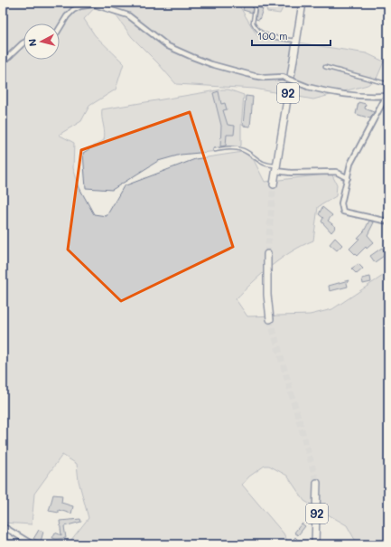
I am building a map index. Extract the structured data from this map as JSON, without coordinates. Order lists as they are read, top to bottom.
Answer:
{
  "streets": {
    "main road": ["92"]
  },
  "scale_bar": "100 m",
  "north": "left"
}
